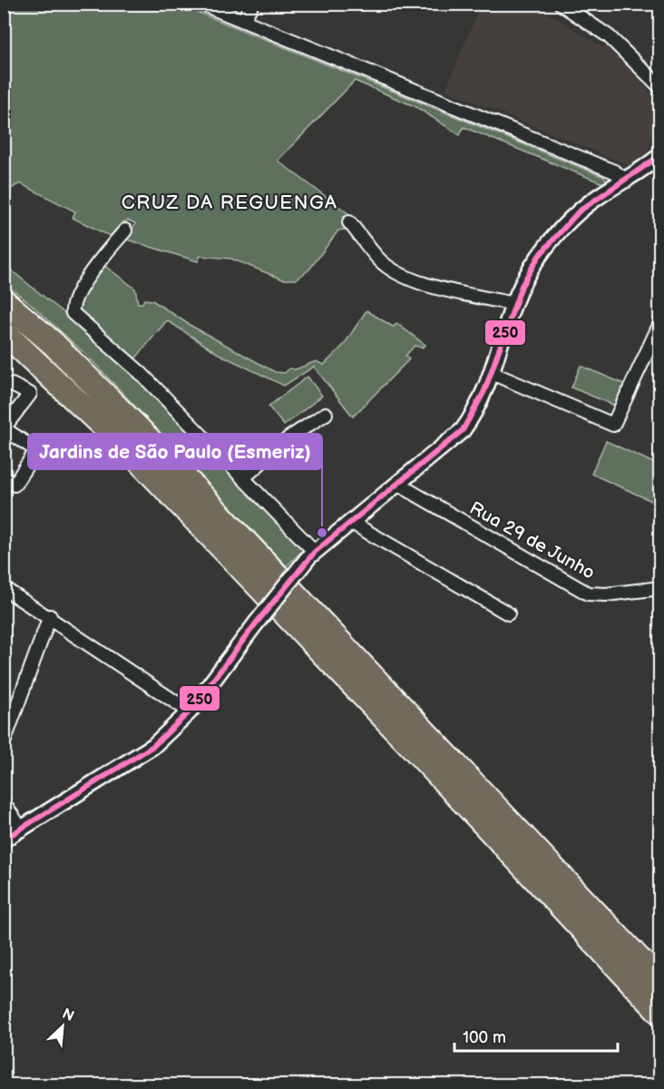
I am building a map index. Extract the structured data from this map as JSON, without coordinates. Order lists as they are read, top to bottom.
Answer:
{
  "streets": {
    "street": ["Rua 29 de Junho"]
  },
  "districts": ["CRUZ DA REGUENGA"],
  "places": ["Jardins de São Paulo (Esmeriz)"],
  "lines": ["transit line 250"],
  "scale_bar": "100 m",
  "north": "top right"
}
